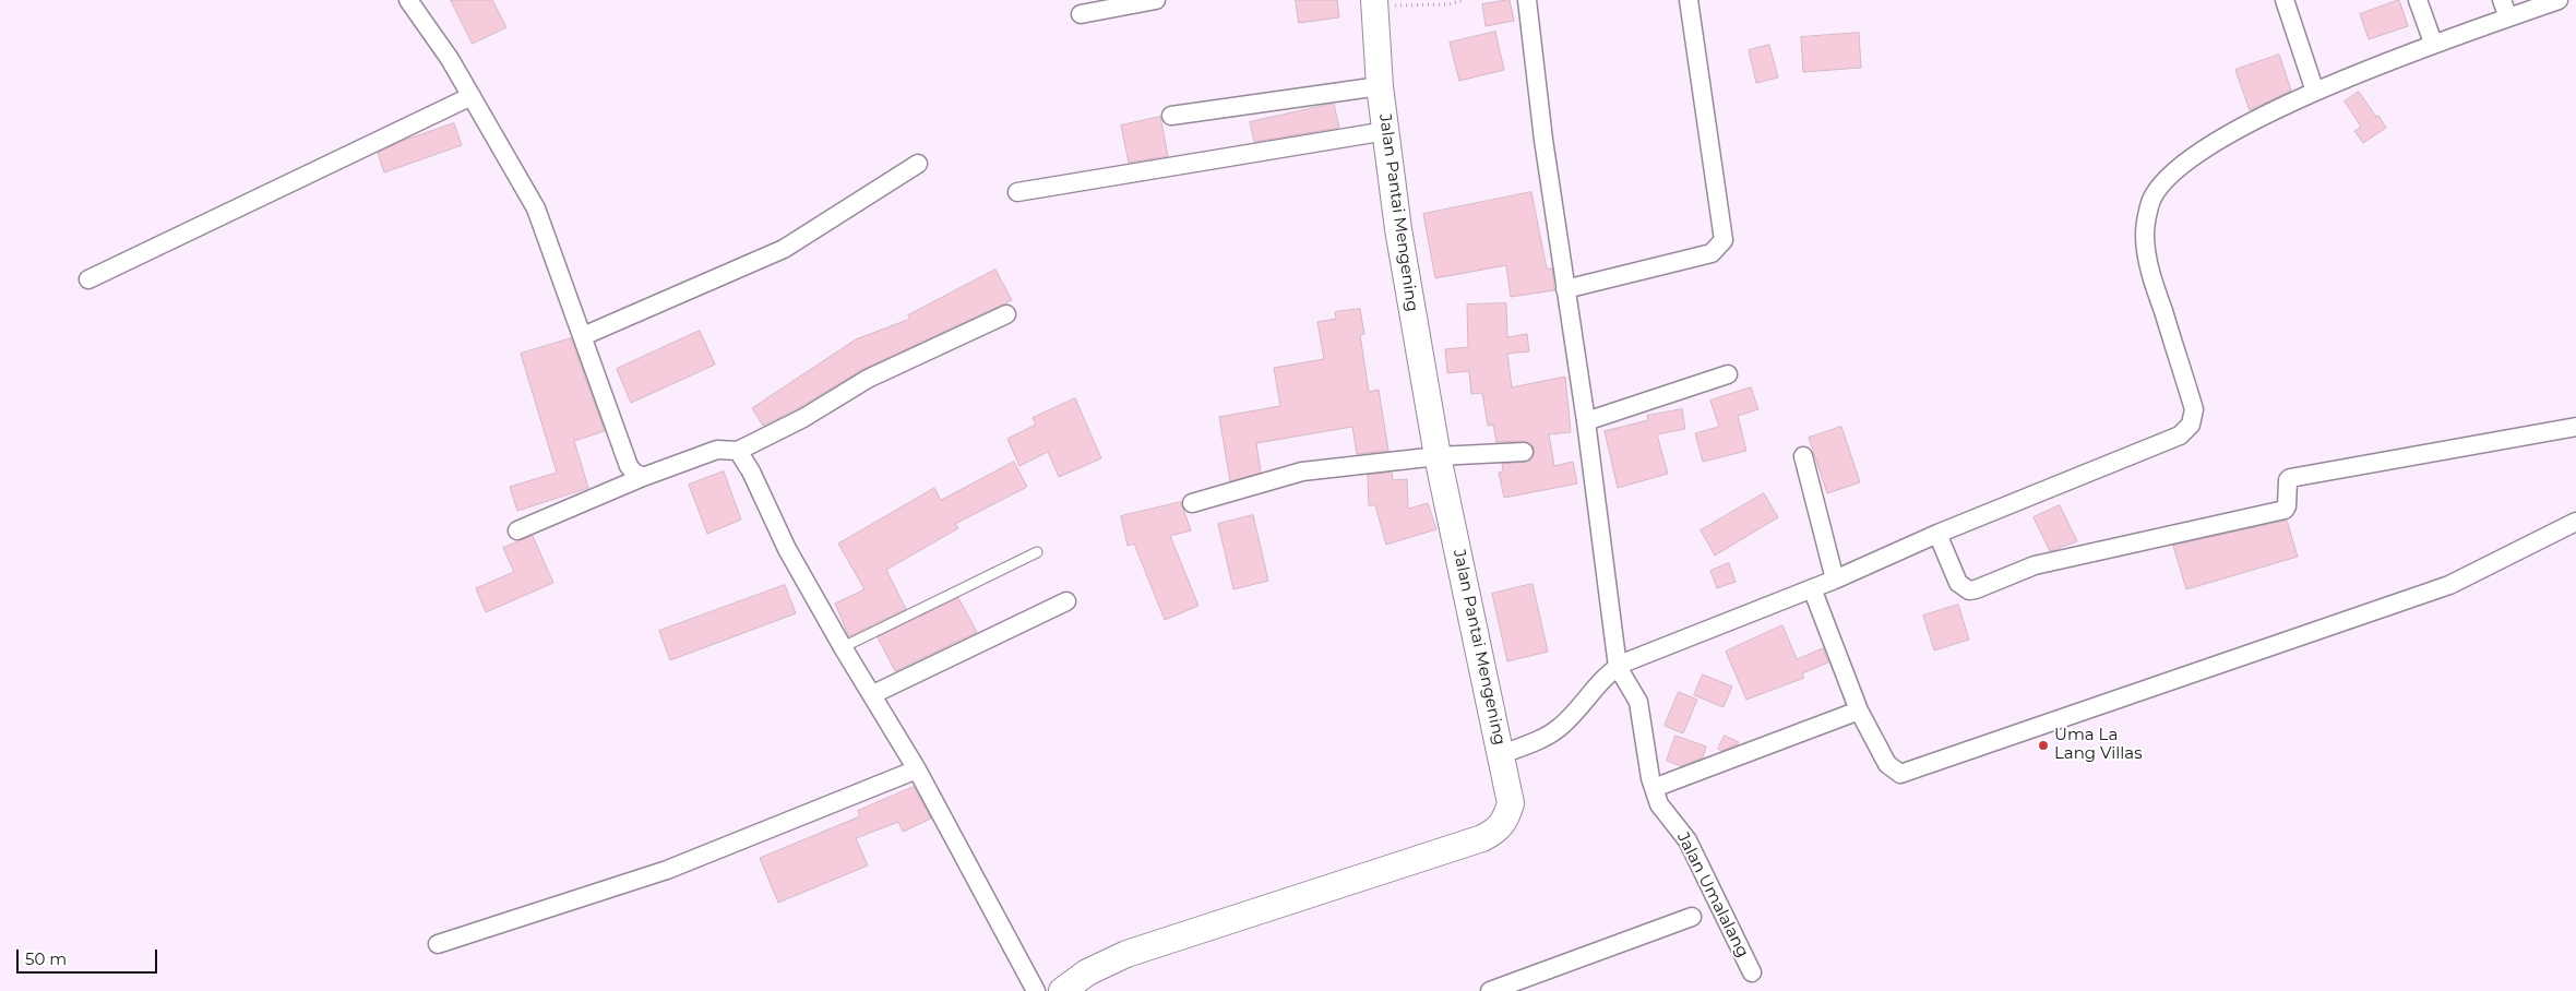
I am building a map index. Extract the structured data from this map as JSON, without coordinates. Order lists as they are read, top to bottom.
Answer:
{
  "streets": {
    "street": ["Jalan Pantai Mengening", "Jalan Umalalang"]
  },
  "places": ["Uma La Lang Villas"],
  "scale_bar": "50 m"
}
